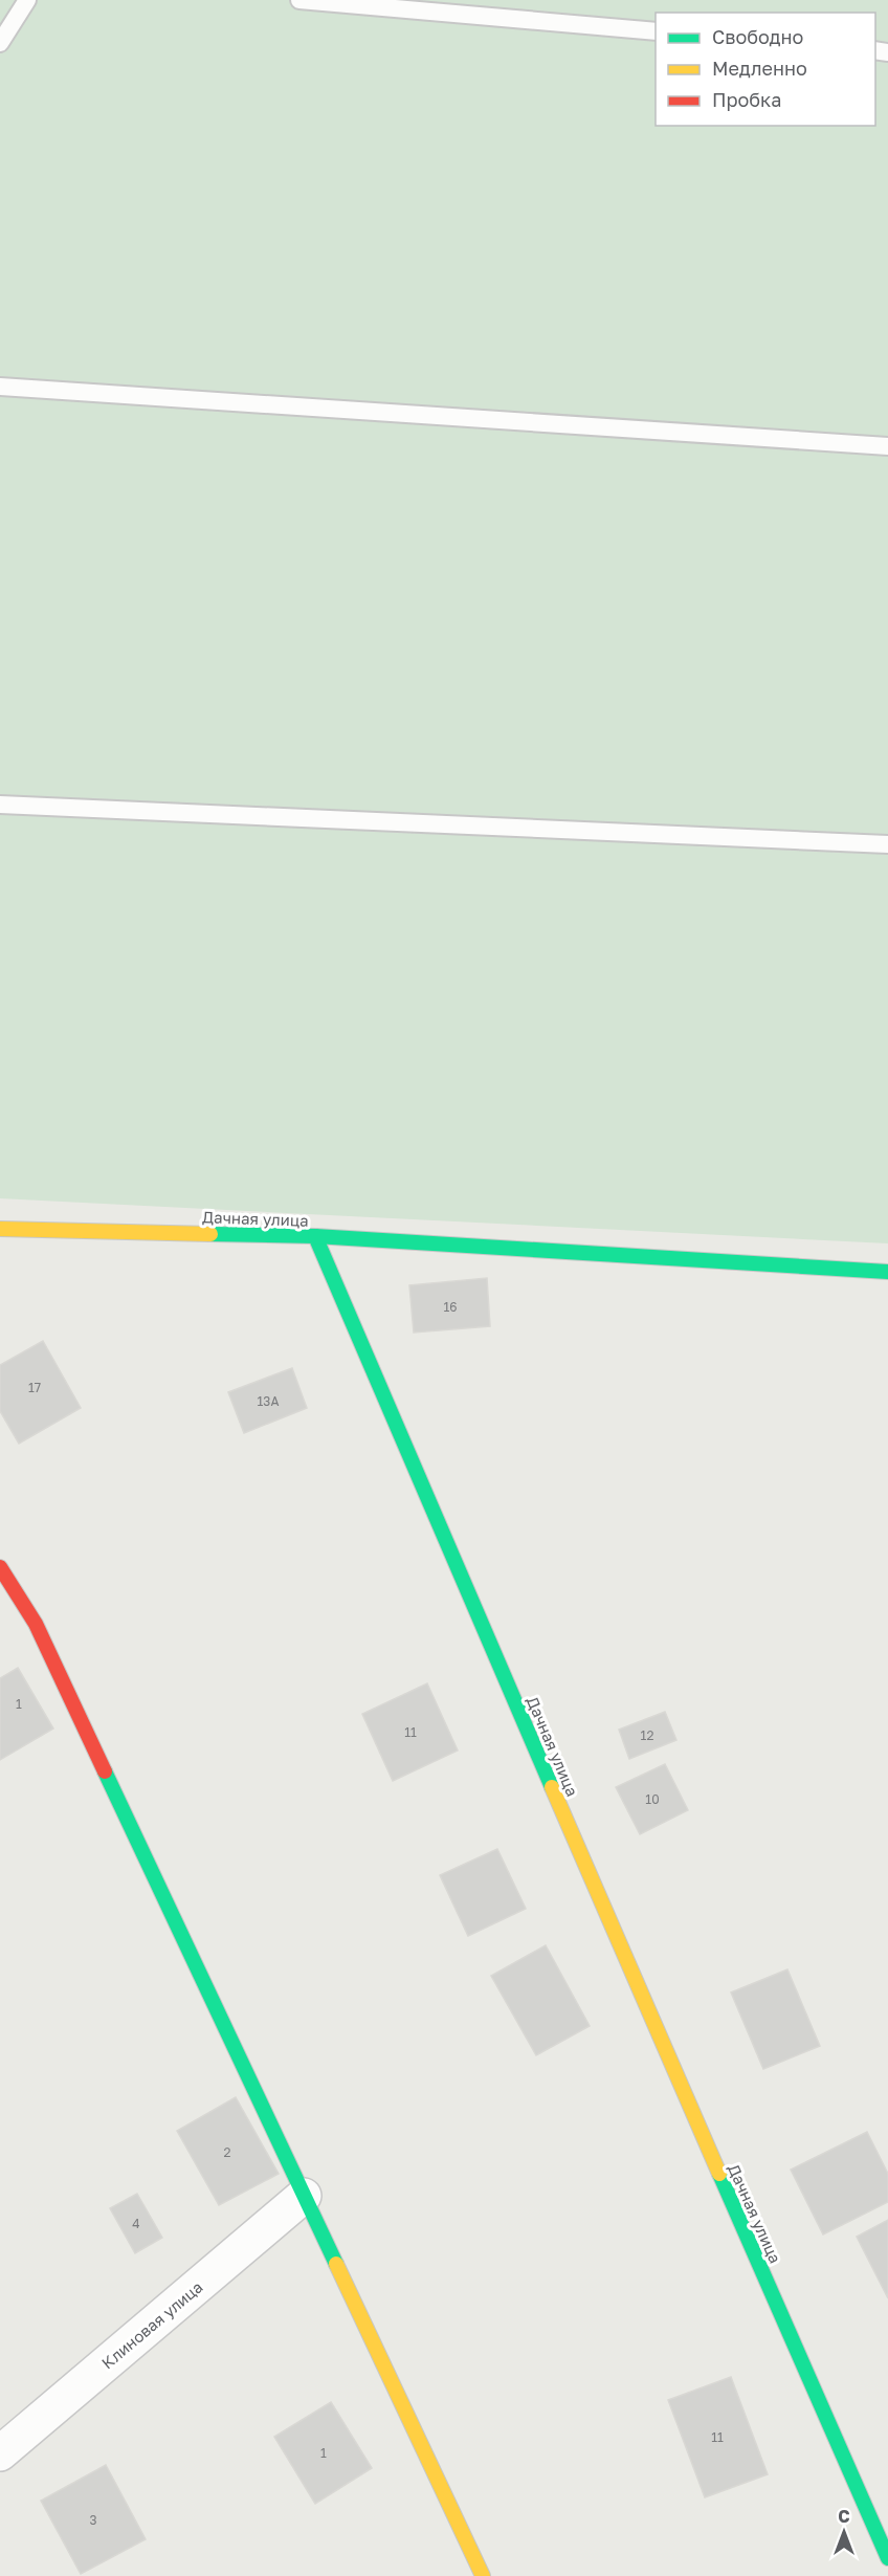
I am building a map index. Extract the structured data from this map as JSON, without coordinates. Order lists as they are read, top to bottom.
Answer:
{
  "streets": {
    "street": ["Дачная улица", "Клиновая улица"]
  },
  "house_numbers": [
    "16",
    "17",
    "13А",
    "1",
    "11",
    "12",
    "10",
    "2",
    "4",
    "11",
    "1",
    "3"
  ],
  "legend": ["Свободно", "Медленно", "Пробка"],
  "north": "top"
}
